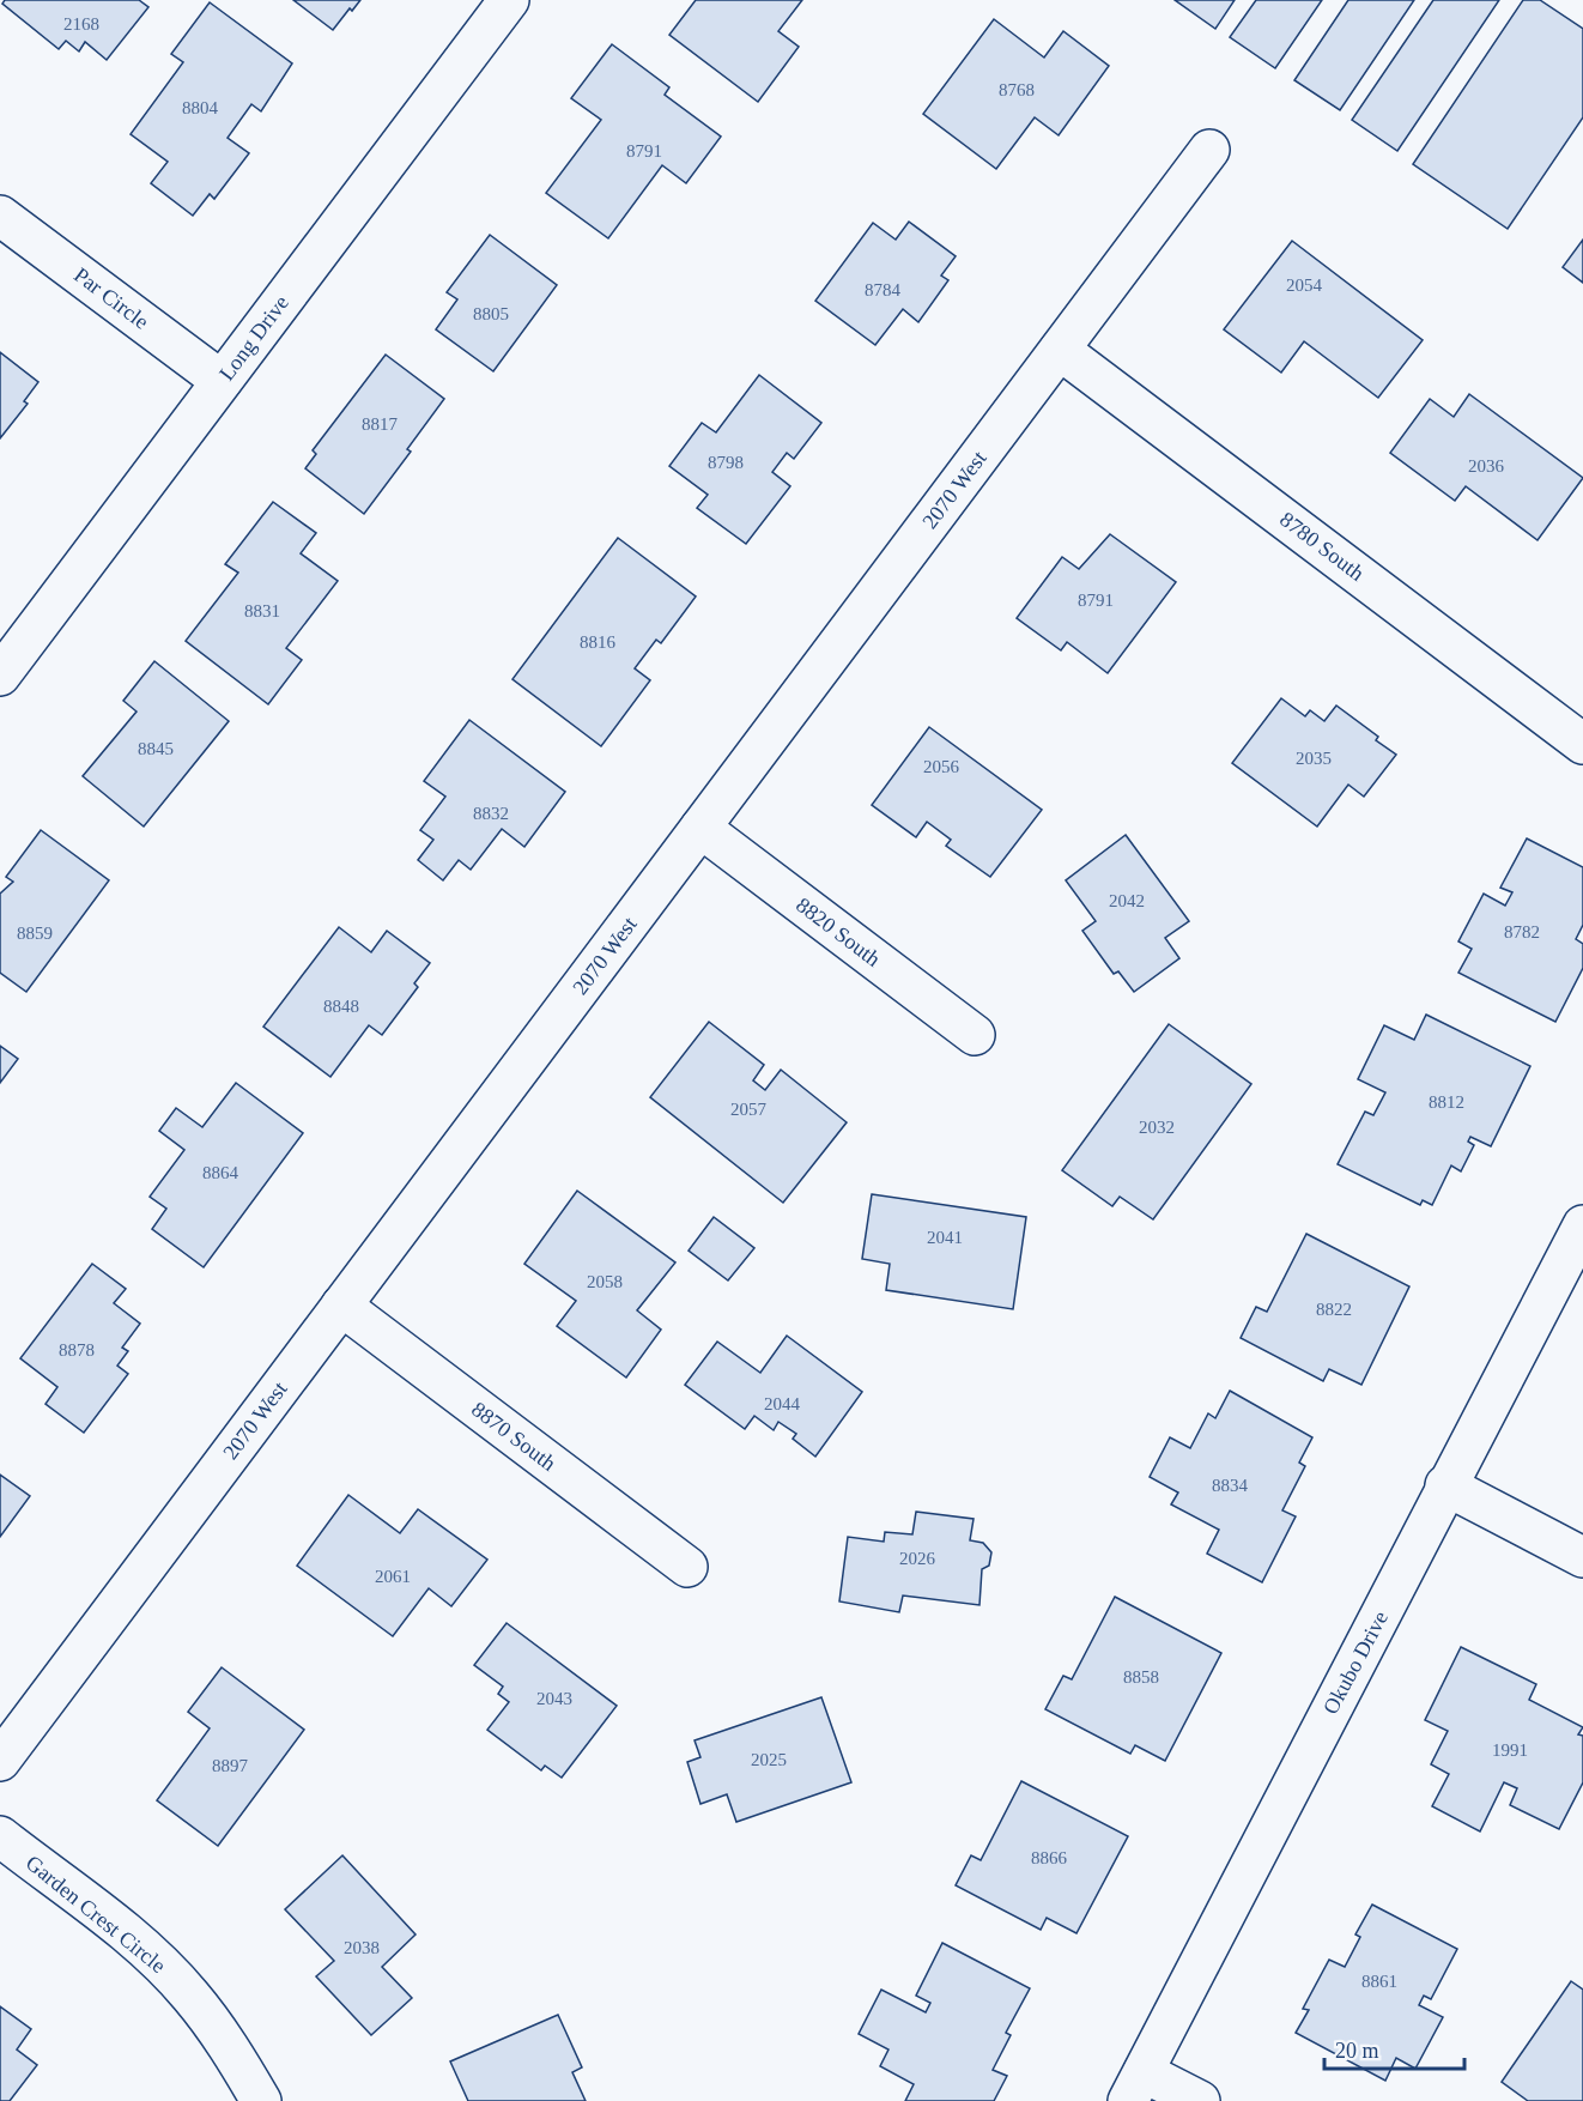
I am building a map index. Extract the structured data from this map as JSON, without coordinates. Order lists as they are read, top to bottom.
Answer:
{
  "streets": {
    "street": [
      "Par Circle",
      "Long Drive",
      "2070 West",
      "8780 South",
      "8820 South",
      "8870 South",
      "Okubo Drive",
      "Garden Crest Circle"
    ]
  },
  "crossings": [
    ["Par Circle", "Long Drive"],
    ["2070 West", "8780 South"],
    ["2070 West", "8820 South"],
    ["2070 West", "8870 South"]
  ],
  "house_numbers": [
    "2168",
    "8768",
    "8804",
    "8791",
    "2054",
    "8784",
    "8805",
    "8817",
    "8798",
    "2036",
    "8791",
    "8831",
    "8816",
    "8845",
    "2035",
    "2056",
    "8832",
    "2042",
    "8782",
    "8859",
    "8848",
    "8812",
    "2057",
    "2032",
    "8864",
    "2041",
    "2058",
    "8822",
    "8878",
    "2044",
    "8834",
    "2026",
    "2061",
    "8858",
    "2043",
    "1991",
    "2025",
    "8897",
    "8866",
    "2038",
    "8861"
  ],
  "scale_bar": "20 m"
}
